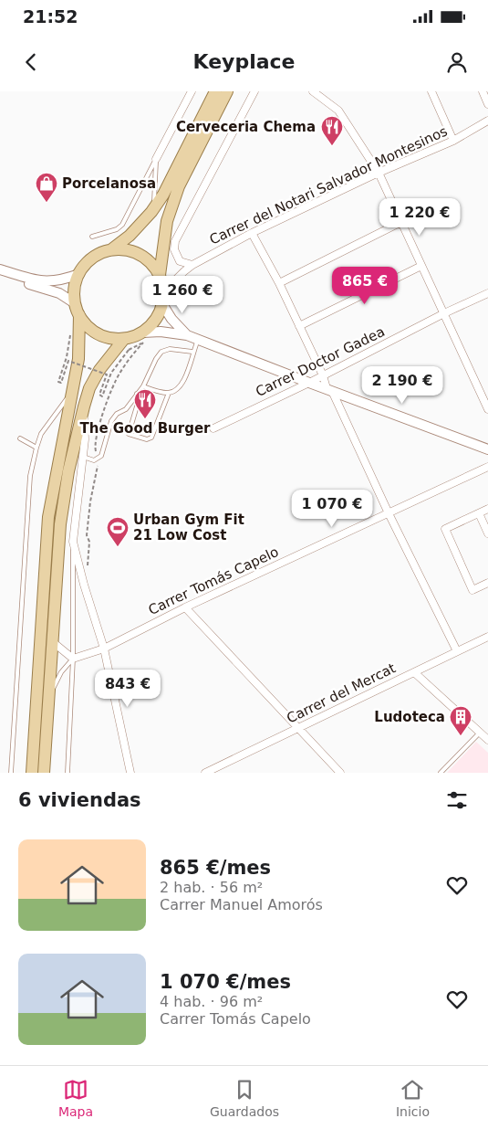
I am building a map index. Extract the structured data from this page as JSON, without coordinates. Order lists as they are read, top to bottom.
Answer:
{
  "streets": {
    "street": [
      "Carrer del Notari Salvador Montesinos",
      "Carrer Doctor Gadea",
      "Carrer Tomás Capelo",
      "Carrer del Mercat"
    ]
  },
  "places": {
    "restaurant": ["Cerveceria Chema", "The Good Burger"],
    "shop": ["Porcelanosa"],
    "sports": ["Urban Gym Fit 21 Low Cost"],
    "building": ["Ludoteca"]
  },
  "page": {
    "status": "21:52",
    "header": "Keyplace",
    "price": [
      "1 220 €",
      "865 €",
      "1 260 €",
      "2 190 €",
      "1 070 €",
      "843 €"
    ],
    "heading": "6 viviendas",
    "list": [
      {
        "name": "865 €/mes",
        "note": "2 hab. · 56 m² · Carrer Manuel Amorós"
      },
      {
        "name": "1 070 €/mes",
        "note": "4 hab. · 96 m² · Carrer Tomás Capelo"
      }
    ],
    "tabs": ["Mapa", "Guardados", "Inicio"]
  }
}
